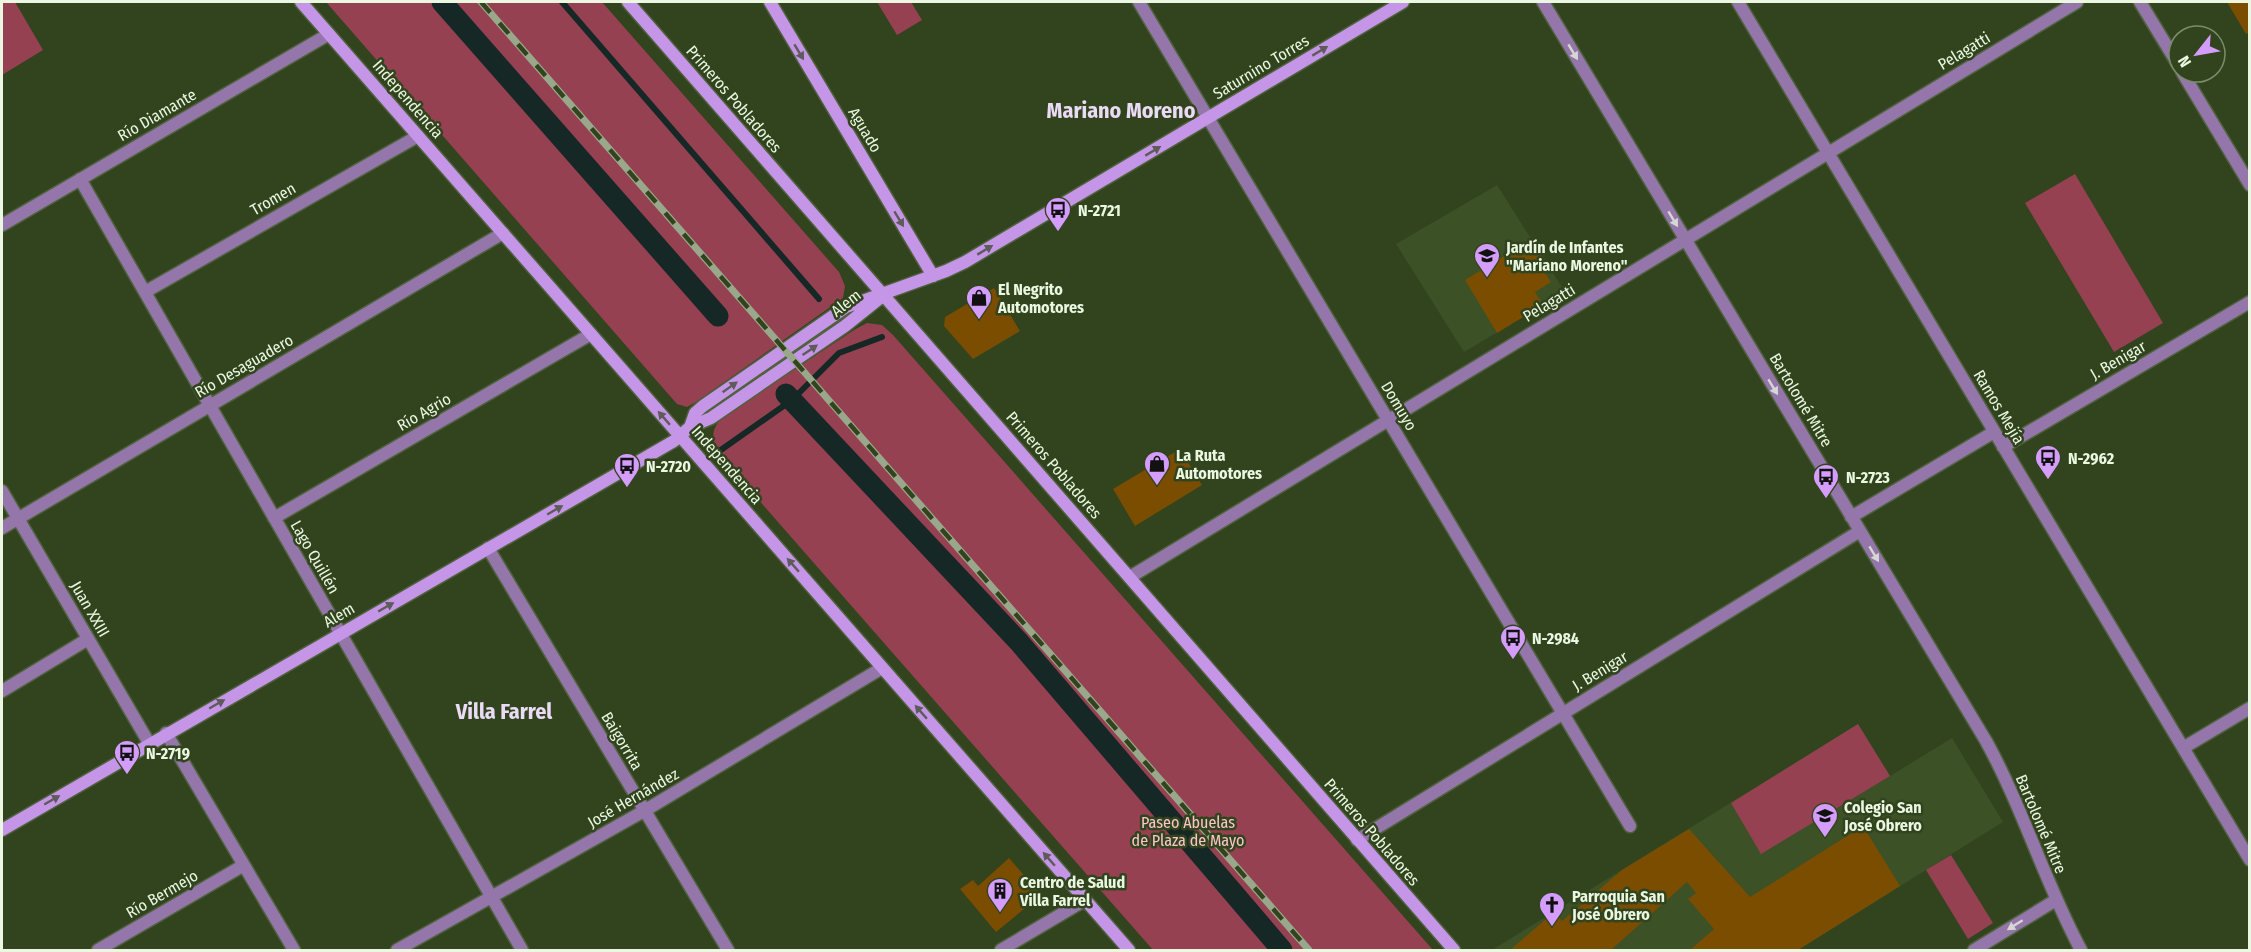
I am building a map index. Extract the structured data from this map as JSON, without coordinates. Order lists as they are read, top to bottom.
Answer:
{
  "streets": {
    "street": [
      "Pelagatti",
      "Saturnino Torres",
      "Independencia",
      "Primeros Pobladores",
      "Río Diamante",
      "Aguado",
      "Tromen",
      "Alem",
      "J. Benigar",
      "Río Desaguadero",
      "Bartolomé Mitre",
      "Domuyo",
      "Ramos Mejía",
      "Río Agrio",
      "Lago Quillén",
      "Juan XXIII",
      "Baigorrita",
      "José Hernández",
      "Río Bermejo"
    ]
  },
  "crossings": [
    ["Pelagatti", "Primeros Pobladores"],
    ["Pelagatti", "Bartolomé Mitre"],
    ["Pelagatti", "Domuyo"],
    ["Pelagatti", "Ramos Mejía"],
    ["Saturnino Torres", "Primeros Pobladores"],
    ["Saturnino Torres", "Aguado"],
    ["Saturnino Torres", "Alem"],
    ["Saturnino Torres", "Domuyo"],
    ["Independencia", "Río Diamante"],
    ["Independencia", "Tromen"],
    ["Independencia", "Alem"],
    ["Independencia", "Río Desaguadero"],
    ["Independencia", "Río Agrio"],
    ["Independencia", "José Hernández"],
    ["Primeros Pobladores", "Alem"],
    ["Primeros Pobladores", "J. Benigar"],
    ["Río Diamante", "Lago Quillén"],
    ["Tromen", "Lago Quillén"],
    ["Alem", "Lago Quillén"],
    ["Alem", "Juan XXIII"],
    ["Alem", "Baigorrita"],
    ["J. Benigar", "Bartolomé Mitre"],
    ["J. Benigar", "Domuyo"],
    ["J. Benigar", "Ramos Mejía"],
    ["Río Desaguadero", "Lago Quillén"],
    ["Río Desaguadero", "Juan XXIII"],
    ["Río Agrio", "Lago Quillén"],
    ["Lago Quillén", "José Hernández"],
    ["Baigorrita", "José Hernández"]
  ],
  "one_way": [
    "Saturnino Torres",
    "Independencia",
    "Aguado",
    "Alem",
    "Bartolomé Mitre"
  ],
  "districts": ["Mariano Moreno", "Villa Farrel"],
  "parks": ["Paseo Abuelas de Plaza de Mayo"],
  "places": {
    "bus stop": [
      "N-2721",
      "N-2962",
      "N-2720",
      "N-2723",
      "N-2984",
      "N-2719"
    ],
    "school or university": ["Jardín de Infantes \"Mariano Moreno\"", "Colegio San José Obrero"],
    "shop": ["El Negrito Automotores", "La Ruta Automotores"],
    "building": ["Centro de Salud Villa Farrel"],
    "church": ["Parroquia San José Obrero"]
  },
  "north": "bottom left"
}
